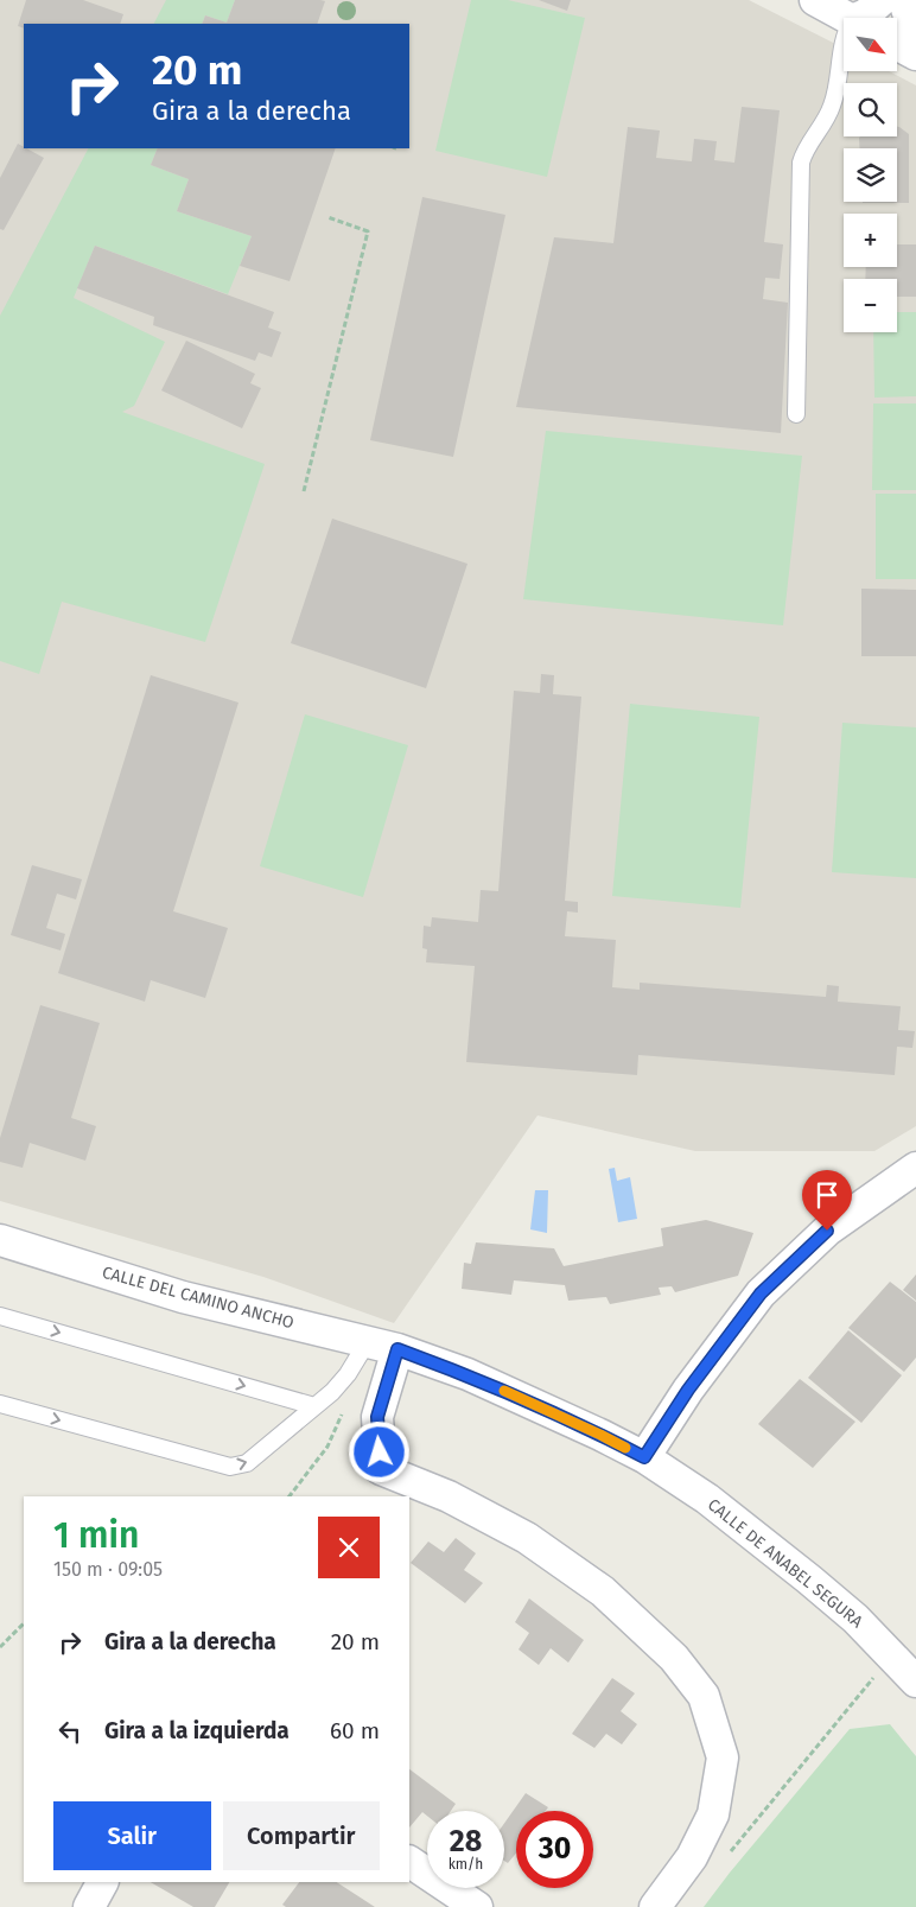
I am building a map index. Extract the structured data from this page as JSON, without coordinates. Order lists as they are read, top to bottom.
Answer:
{
  "streets": {
    "street": ["CALLE DEL CAMINO ANCHO", "CALLE DE ANABEL SEGURA"]
  },
  "crossings": [
    ["CALLE DEL CAMINO ANCHO", "CALLE DE ANABEL SEGURA"]
  ],
  "north": "bottom right",
  "page": {
    "map_buttons": ["+", "−"],
    "turn": ["20 m", "Gira a la derecha"],
    "heading": ["1 min", "150 m · 09:05"],
    "list": [
      {
        "name": "Gira a la derecha",
        "value": "20 m"
      },
      {
        "name": "Gira a la izquierda",
        "value": "60 m"
      }
    ],
    "buttons": ["Salir", "Compartir"],
    "speed": "28 km/h",
    "limit": "30"
  }
}
